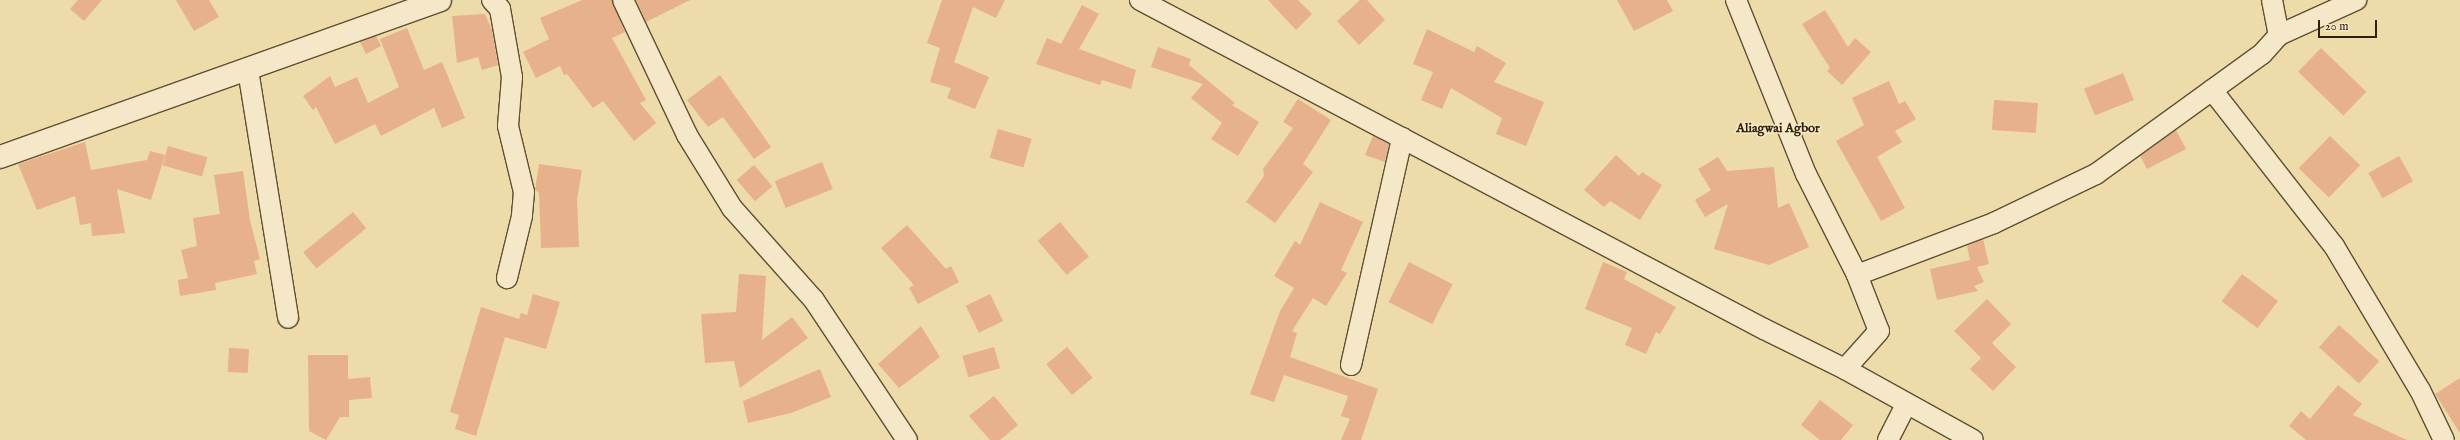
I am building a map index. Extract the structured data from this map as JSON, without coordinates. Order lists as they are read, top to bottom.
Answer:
{
  "districts": ["Aliagwai Agbor"],
  "scale_bar": "20 m"
}
